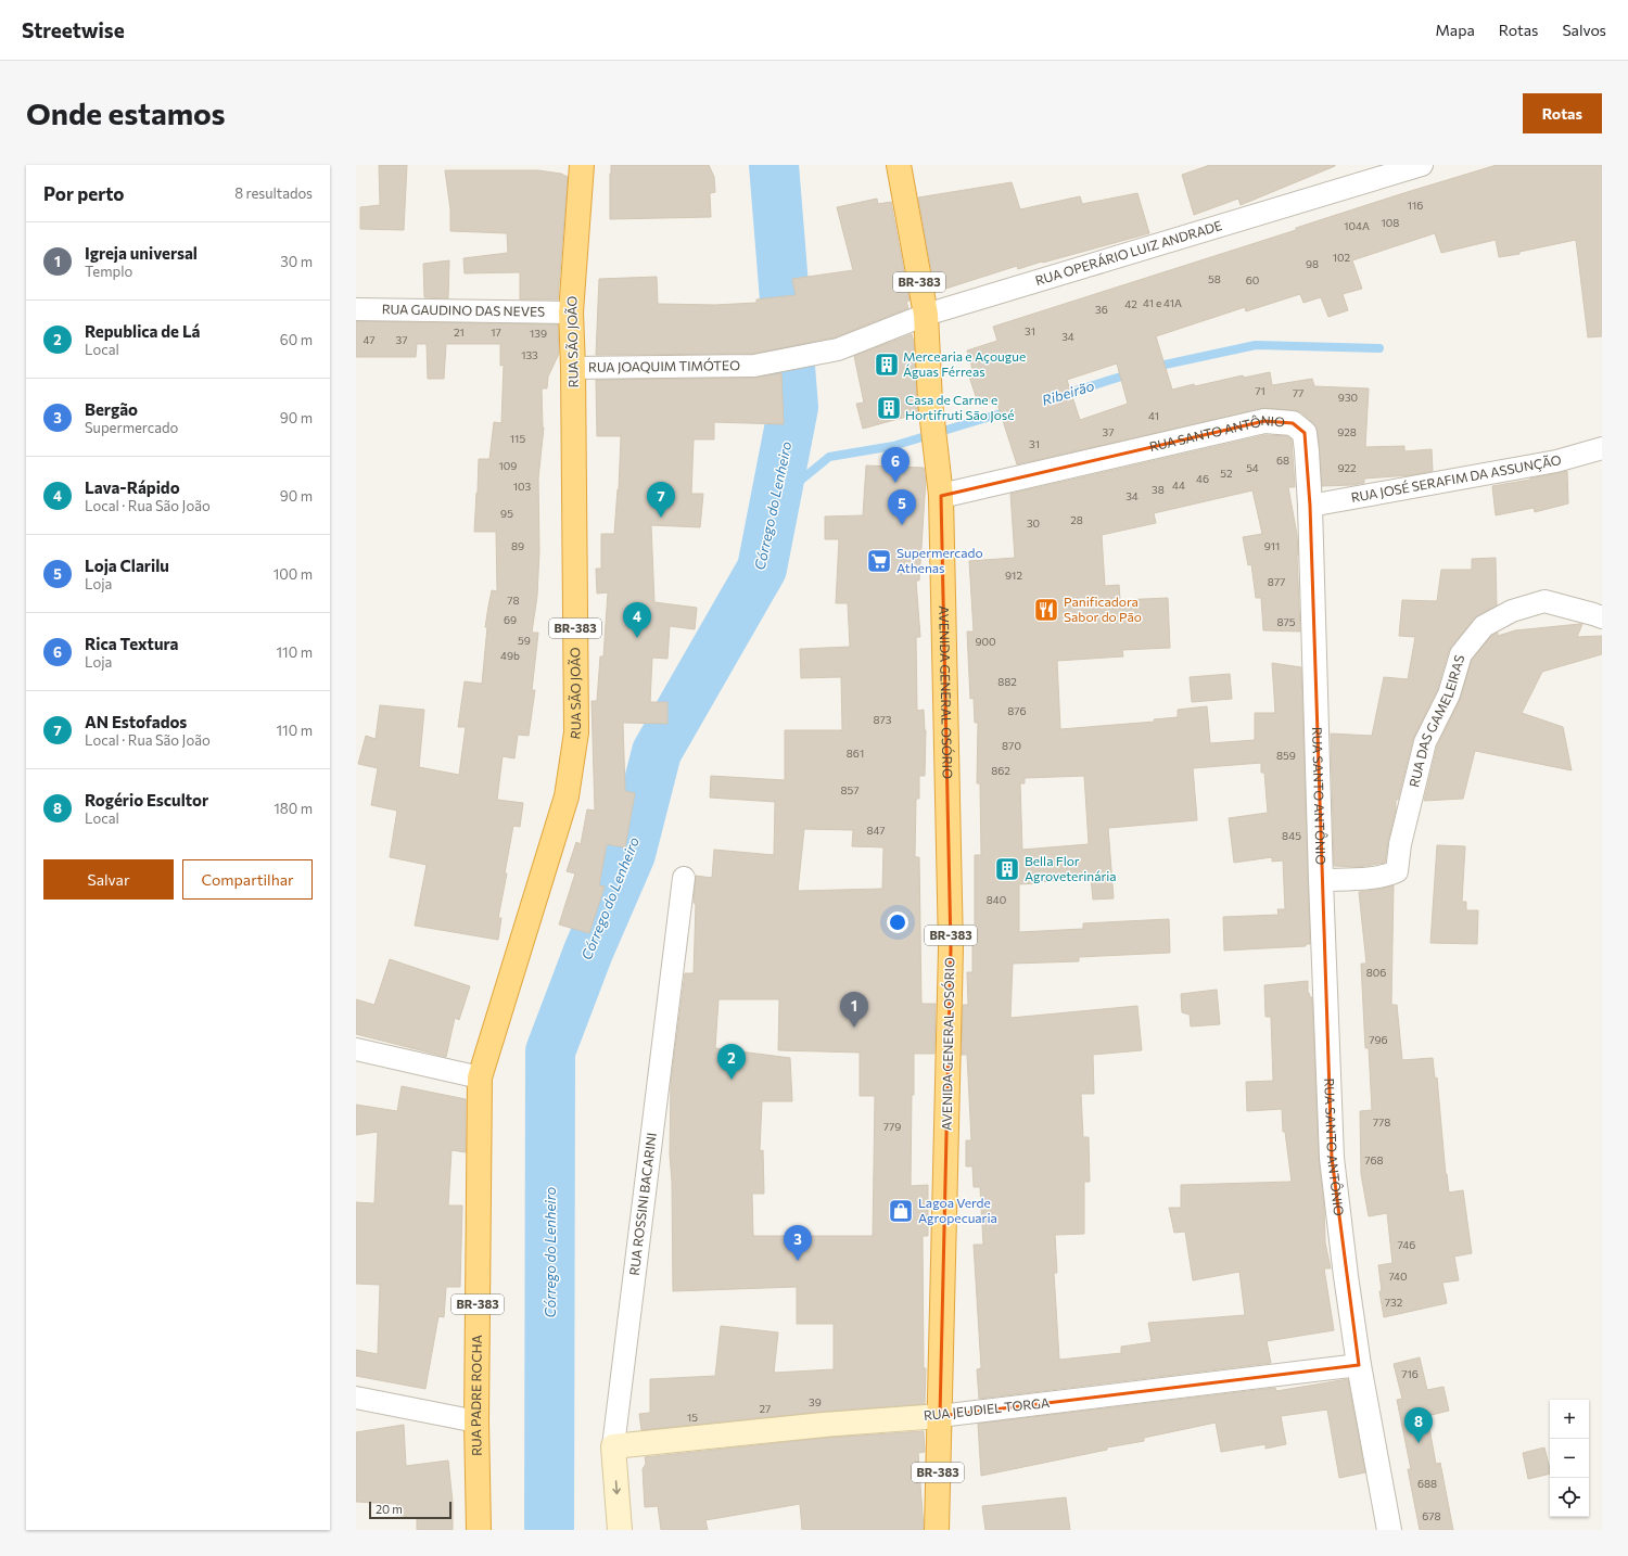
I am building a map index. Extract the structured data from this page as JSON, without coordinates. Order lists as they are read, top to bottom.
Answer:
{
  "streets": {
    "highway": [
      "BR-383",
      "RUA SÃO JOÃO",
      "AVENIDA GENERAL OSÓRIO",
      "RUA PADRE ROCHA"
    ],
    "main road": ["RUA ROSSINI BACARINI", "RUA JEUDIEL TORGA"],
    "street": [
      "RUA OPERÁRIO LUIZ ANDRADE",
      "RUA GAUDINO DAS NEVES",
      "RUA JOAQUIM TIMÓTEO",
      "RUA SANTO ANTÔNIO",
      "RUA JOSÉ SERAFIM DA ASSUNÇÃO",
      "RUA DAS GAMELEIRAS"
    ]
  },
  "crossings": [
    ["RUA OPERÁRIO LUIZ ANDRADE", "BR-383"],
    ["RUA OPERÁRIO LUIZ ANDRADE", "RUA JOAQUIM TIMÓTEO"],
    ["RUA OPERÁRIO LUIZ ANDRADE", "AVENIDA GENERAL OSÓRIO"],
    ["BR-383", "AVENIDA GENERAL OSÓRIO"],
    ["RUA GAUDINO DAS NEVES", "RUA SÃO JOÃO"],
    ["RUA SÃO JOÃO", "RUA JOAQUIM TIMÓTEO"],
    ["RUA SÃO JOÃO", "RUA PADRE ROCHA"],
    ["RUA SANTO ANTÔNIO", "RUA JOSÉ SERAFIM DA ASSUNÇÃO"],
    ["RUA SANTO ANTÔNIO", "AVENIDA GENERAL OSÓRIO"],
    ["RUA SANTO ANTÔNIO", "RUA DAS GAMELEIRAS"],
    ["RUA SANTO ANTÔNIO", "RUA JEUDIEL TORGA"],
    ["AVENIDA GENERAL OSÓRIO", "RUA JEUDIEL TORGA"],
    ["RUA ROSSINI BACARINI", "RUA JEUDIEL TORGA"]
  ],
  "water": ["Ribeirão", "Córrego do Lenheiro"],
  "places": {
    "building": ["Mercearia e Açougue Águas Férreas", "Casa de Carne e Hortifruti São José", "Bella Flor Agroveterinária"],
    "supermarket": ["Supermercado Athenas"],
    "restaurant": ["Panificadora Sabor do Pão"],
    "shop": ["Lagoa Verde Agropecuaria"]
  },
  "house_numbers": [
    "116",
    "108",
    "104A",
    "102",
    "98",
    "58",
    "60",
    "41 e 41A",
    "42",
    "36",
    "31",
    "21",
    "17",
    "139",
    "34",
    "47",
    "37",
    "133",
    "71",
    "77",
    "930",
    "41",
    "37",
    "928",
    "115",
    "31",
    "68",
    "109",
    "54",
    "922",
    "52",
    "46",
    "44",
    "103",
    "38",
    "34",
    "95",
    "28",
    "30",
    "89",
    "911",
    "912",
    "877",
    "78",
    "69",
    "875",
    "59",
    "900",
    "49b",
    "882",
    "876",
    "873",
    "870",
    "861",
    "859",
    "862",
    "857",
    "847",
    "845",
    "840",
    "806",
    "796",
    "778",
    "779",
    "768",
    "746",
    "740",
    "732",
    "716",
    "39",
    "27",
    "15",
    "688",
    "678"
  ],
  "scale_bar": "20 m",
  "page": {
    "header": "Streetwise",
    "nav": ["Mapa", "Rotas", "Salvos"],
    "buttons": [
      "Rotas",
      ["Salvar", "Compartilhar"]
    ],
    "title": "Onde estamos",
    "heading": ["Por perto", "8 resultados"],
    "list": [
      {
        "mark": "1",
        "name": "Igreja universal",
        "note": "Templo",
        "value": "30 m"
      },
      {
        "mark": "2",
        "name": "Republica de Lá",
        "note": "Local",
        "value": "60 m"
      },
      {
        "mark": "3",
        "name": "Bergão",
        "note": "Supermercado",
        "value": "90 m"
      },
      {
        "mark": "4",
        "name": "Lava-Rápido",
        "note": "Local · Rua São João",
        "value": "90 m"
      },
      {
        "mark": "5",
        "name": "Loja Clarilu",
        "note": "Loja",
        "value": "100 m"
      },
      {
        "mark": "6",
        "name": "Rica Textura",
        "note": "Loja",
        "value": "110 m"
      },
      {
        "mark": "7",
        "name": "AN Estofados",
        "note": "Local · Rua São João",
        "value": "110 m"
      },
      {
        "mark": "8",
        "name": "Rogério Escultor",
        "note": "Local",
        "value": "180 m"
      }
    ],
    "pins": [
      "6",
      "7",
      "5",
      "4",
      "1",
      "2",
      "3",
      "8"
    ],
    "map_buttons": ["+", "−"],
    "scale": "20 m"
  }
}
